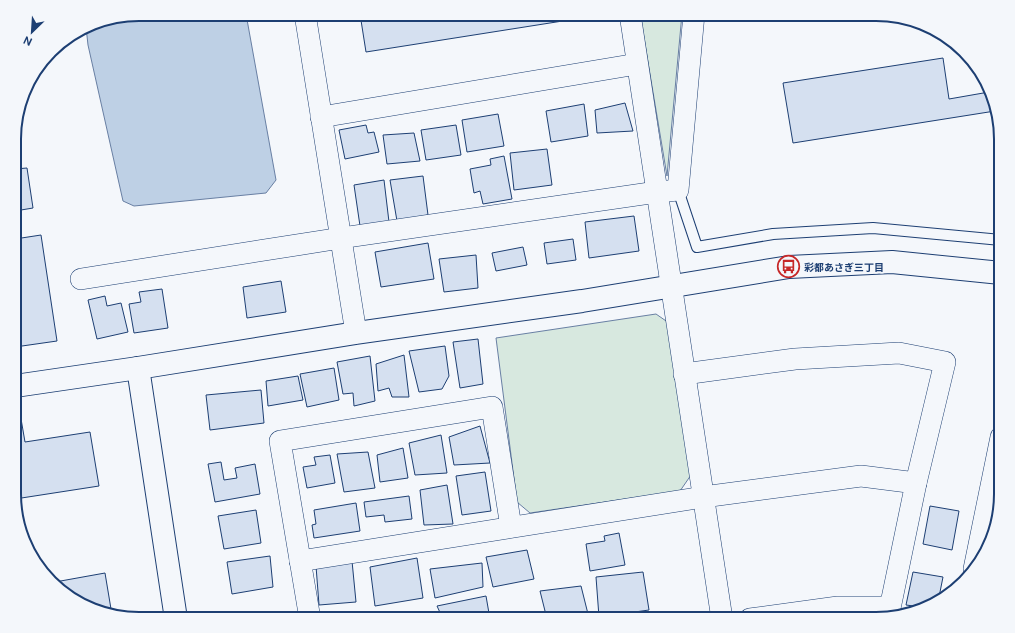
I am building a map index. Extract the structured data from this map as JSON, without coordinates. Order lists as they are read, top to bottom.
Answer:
{
  "places": {
    "bus stop": ["彩都あさぎ三丁目"]
  },
  "north": "bottom left"
}
